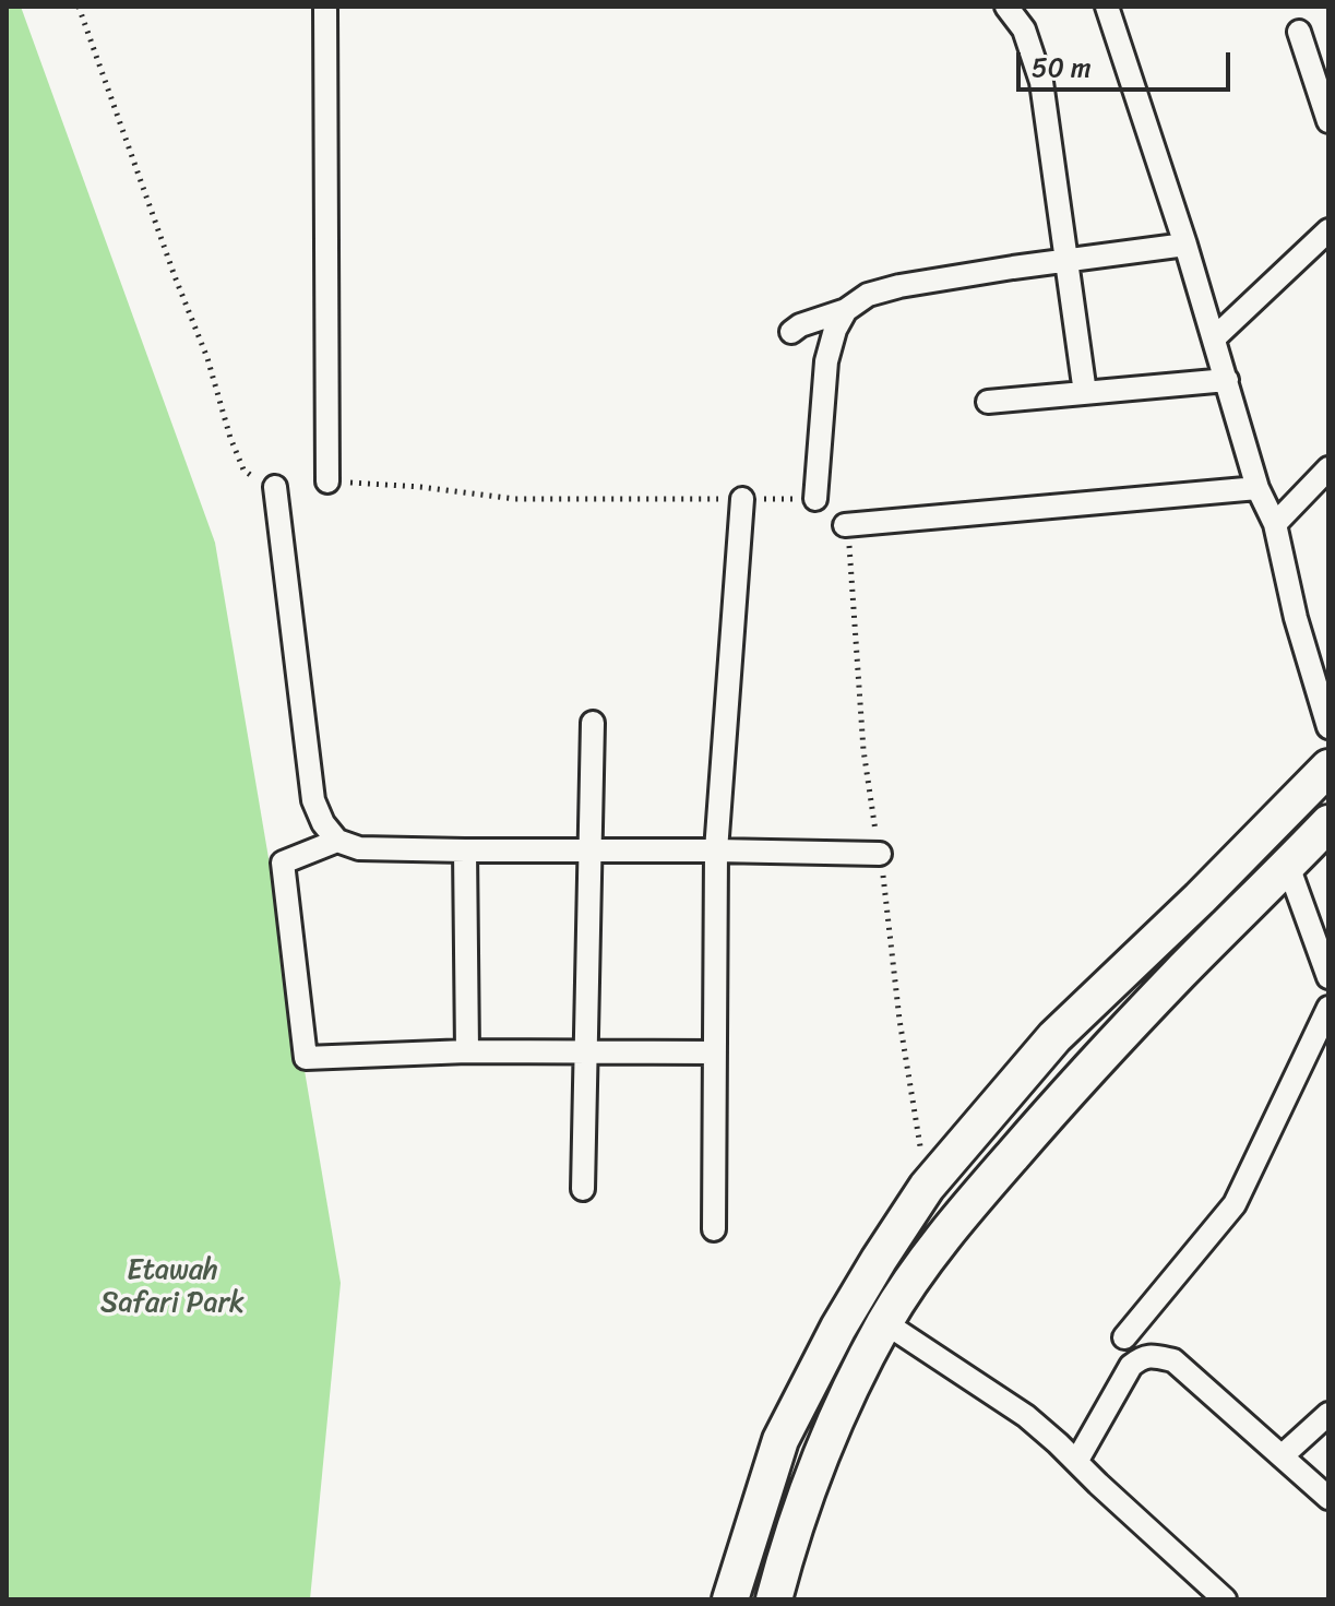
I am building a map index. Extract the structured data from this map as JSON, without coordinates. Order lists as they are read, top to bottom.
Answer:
{
  "parks": ["Etawah Safari Park"],
  "scale_bar": "50 m"
}
